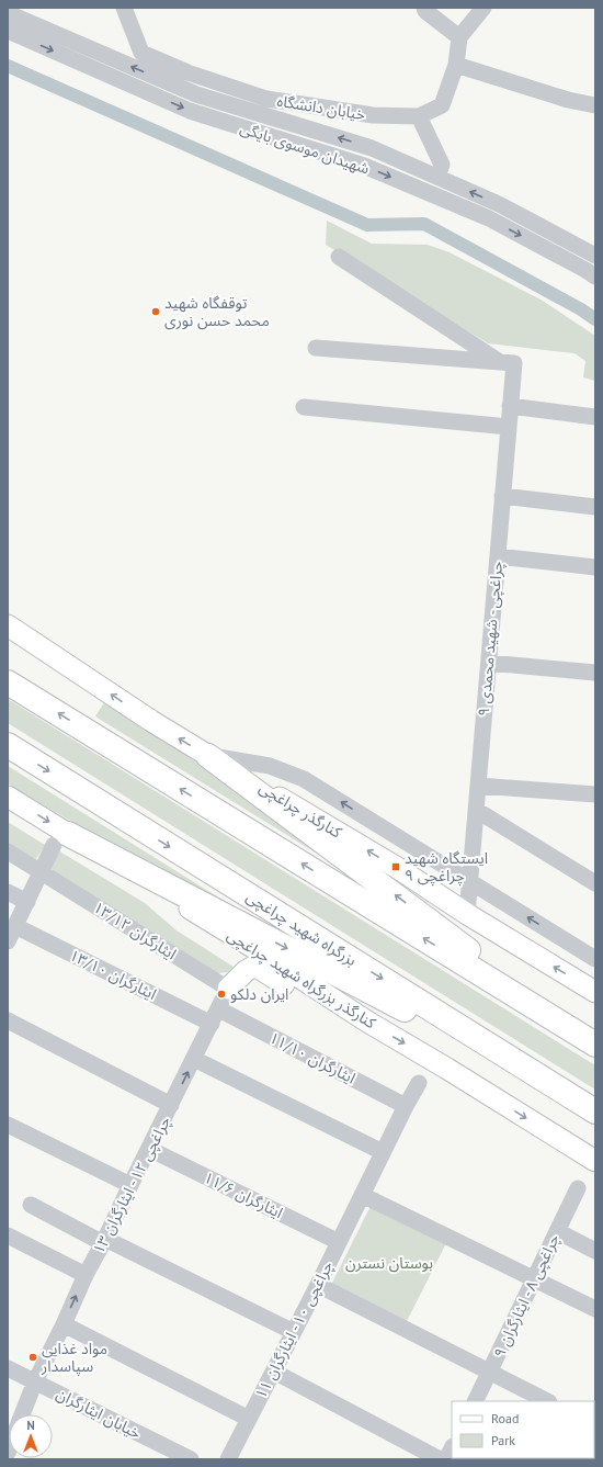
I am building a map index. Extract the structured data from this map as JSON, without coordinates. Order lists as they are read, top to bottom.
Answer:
{
  "streets": {
    "highway": ["بزرگراه شهید چراغچی"],
    "main road": ["کنارگذر چراغچی", "کنارگذر بزرگراه شهید چراغچی"],
    "street": [
      "خیابان دانشگاه",
      "شهیدان موسوی بایگی",
      "۹ چراغچی - شهید محمدی",
      "ایثارگران ۱۳/۱۲",
      "ایثارگران ۱۳/۱۰",
      "ایثارگران ۱۱/۱۰",
      "چراغچی ۱۲ - ایثارگران ۱۳",
      "ایثارگران ۱۱/۶",
      "چراغچی ۸ - ایثارگران ۹",
      "چراغچی ۱۰ - ایثارگران ۱۱",
      "خیابان ایثارگران"
    ]
  },
  "crossings": [
    ["۹ چراغچی - شهید محمدی", "کنارگذر چراغچی"],
    ["ایثارگران ۱۳/۱۲", "چراغچی ۱۲ - ایثارگران ۱۳"],
    ["ایثارگران ۱۳/۱۰", "ایثارگران ۱۱/۱۰"],
    ["ایثارگران ۱۳/۱۰", "چراغچی ۱۲ - ایثارگران ۱۳"],
    ["ایثارگران ۱۱/۱۰", "چراغچی ۱۲ - ایثارگران ۱۳"],
    ["ایثارگران ۱۱/۱۰", "چراغچی ۱۰ - ایثارگران ۱۱"],
    ["چراغچی ۱۲ - ایثارگران ۱۳", "ایثارگران ۱۱/۶"],
    ["چراغچی ۱۲ - ایثارگران ۱۳", "خیابان ایثارگران"],
    ["ایثارگران ۱۱/۶", "چراغچی ۱۰ - ایثارگران ۱۱"]
  ],
  "one_way": ["کنارگذر چراغچی", "کنارگذر بزرگراه شهید چراغچی"],
  "parks": ["بوستان نسترن"],
  "places": {
    "other": ["توقفگاه شهید محمد حسن نوری", "ایران دلکو", "مواد غذایی سپاسدار"],
    "transit": ["ایستگاه شهید چراغچی ۹"]
  },
  "legend": ["Road", "Park"],
  "north": "top"
}
